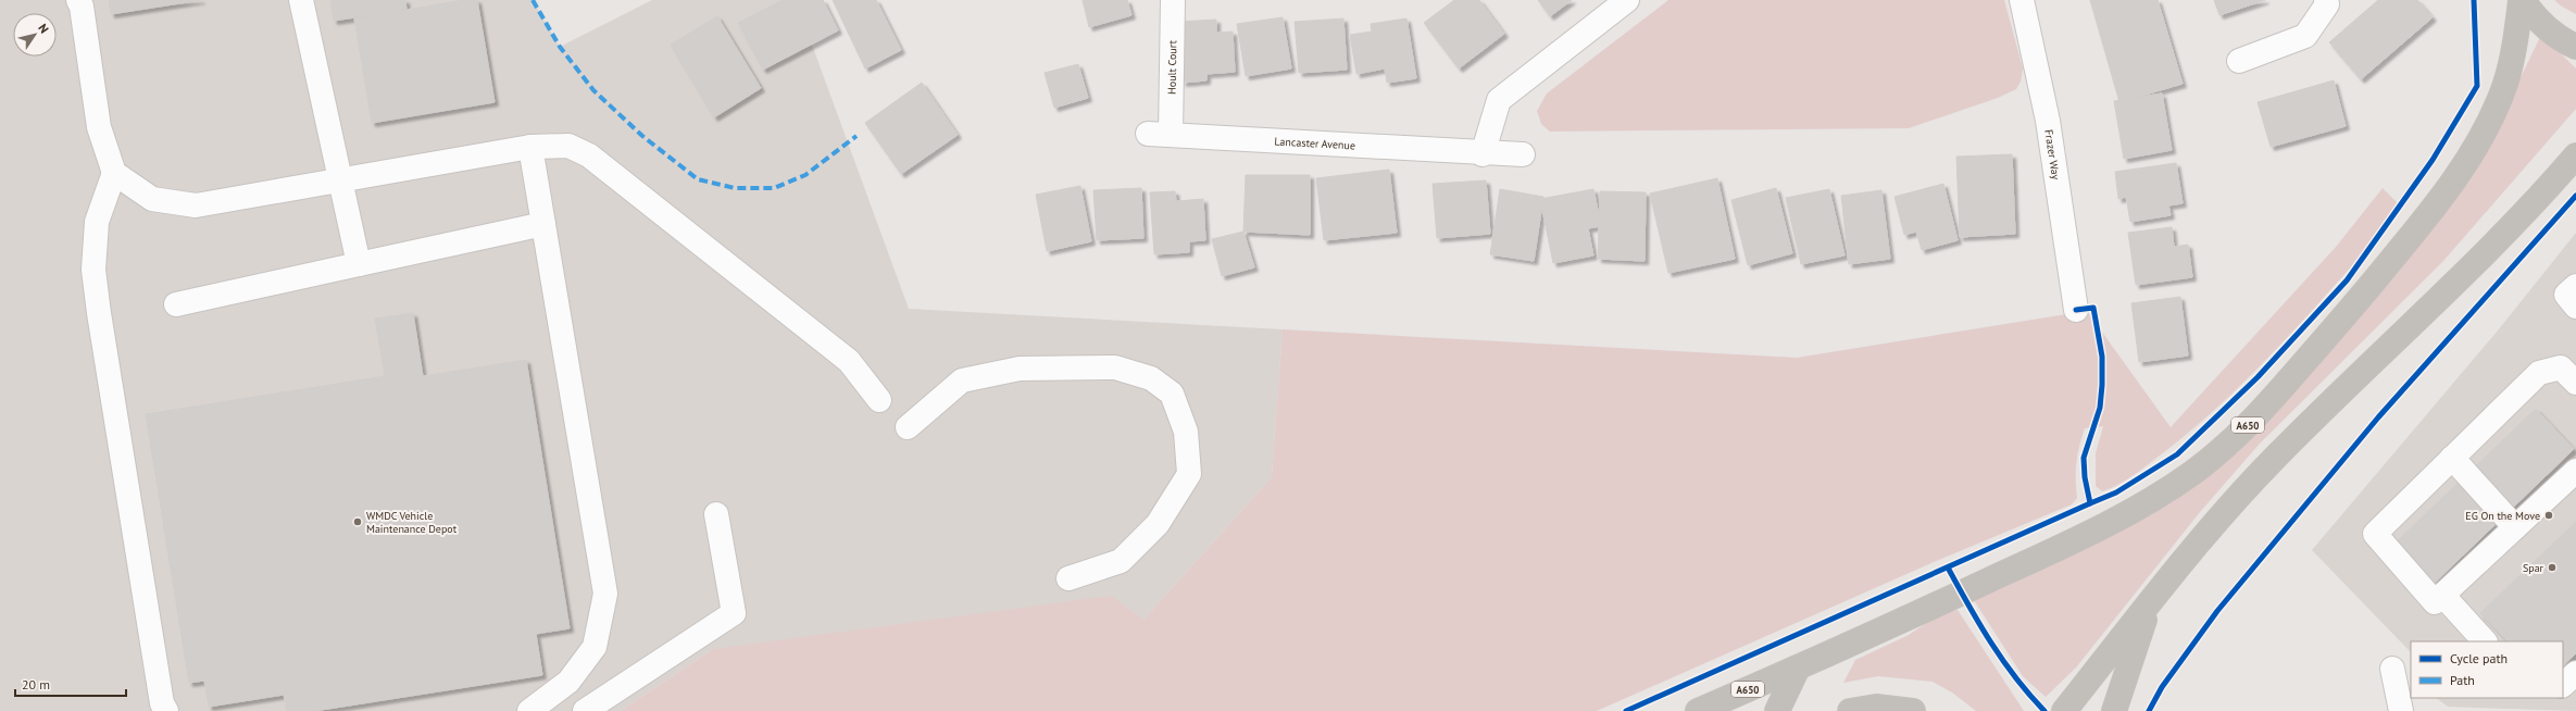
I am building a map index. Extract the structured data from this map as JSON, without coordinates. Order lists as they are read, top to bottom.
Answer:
{
  "streets": {
    "highway": ["A650"],
    "street": ["Hoult Court", "Lancaster Avenue", "Frazer Way"]
  },
  "crossings": [
    ["Hoult Court", "Lancaster Avenue"]
  ],
  "places": ["EG On the Move", "WMDC Vehicle Maintenance Depot", "Spar"],
  "legend": ["Cycle path", "Path"],
  "scale_bar": "20 m",
  "north": "top right"
}
